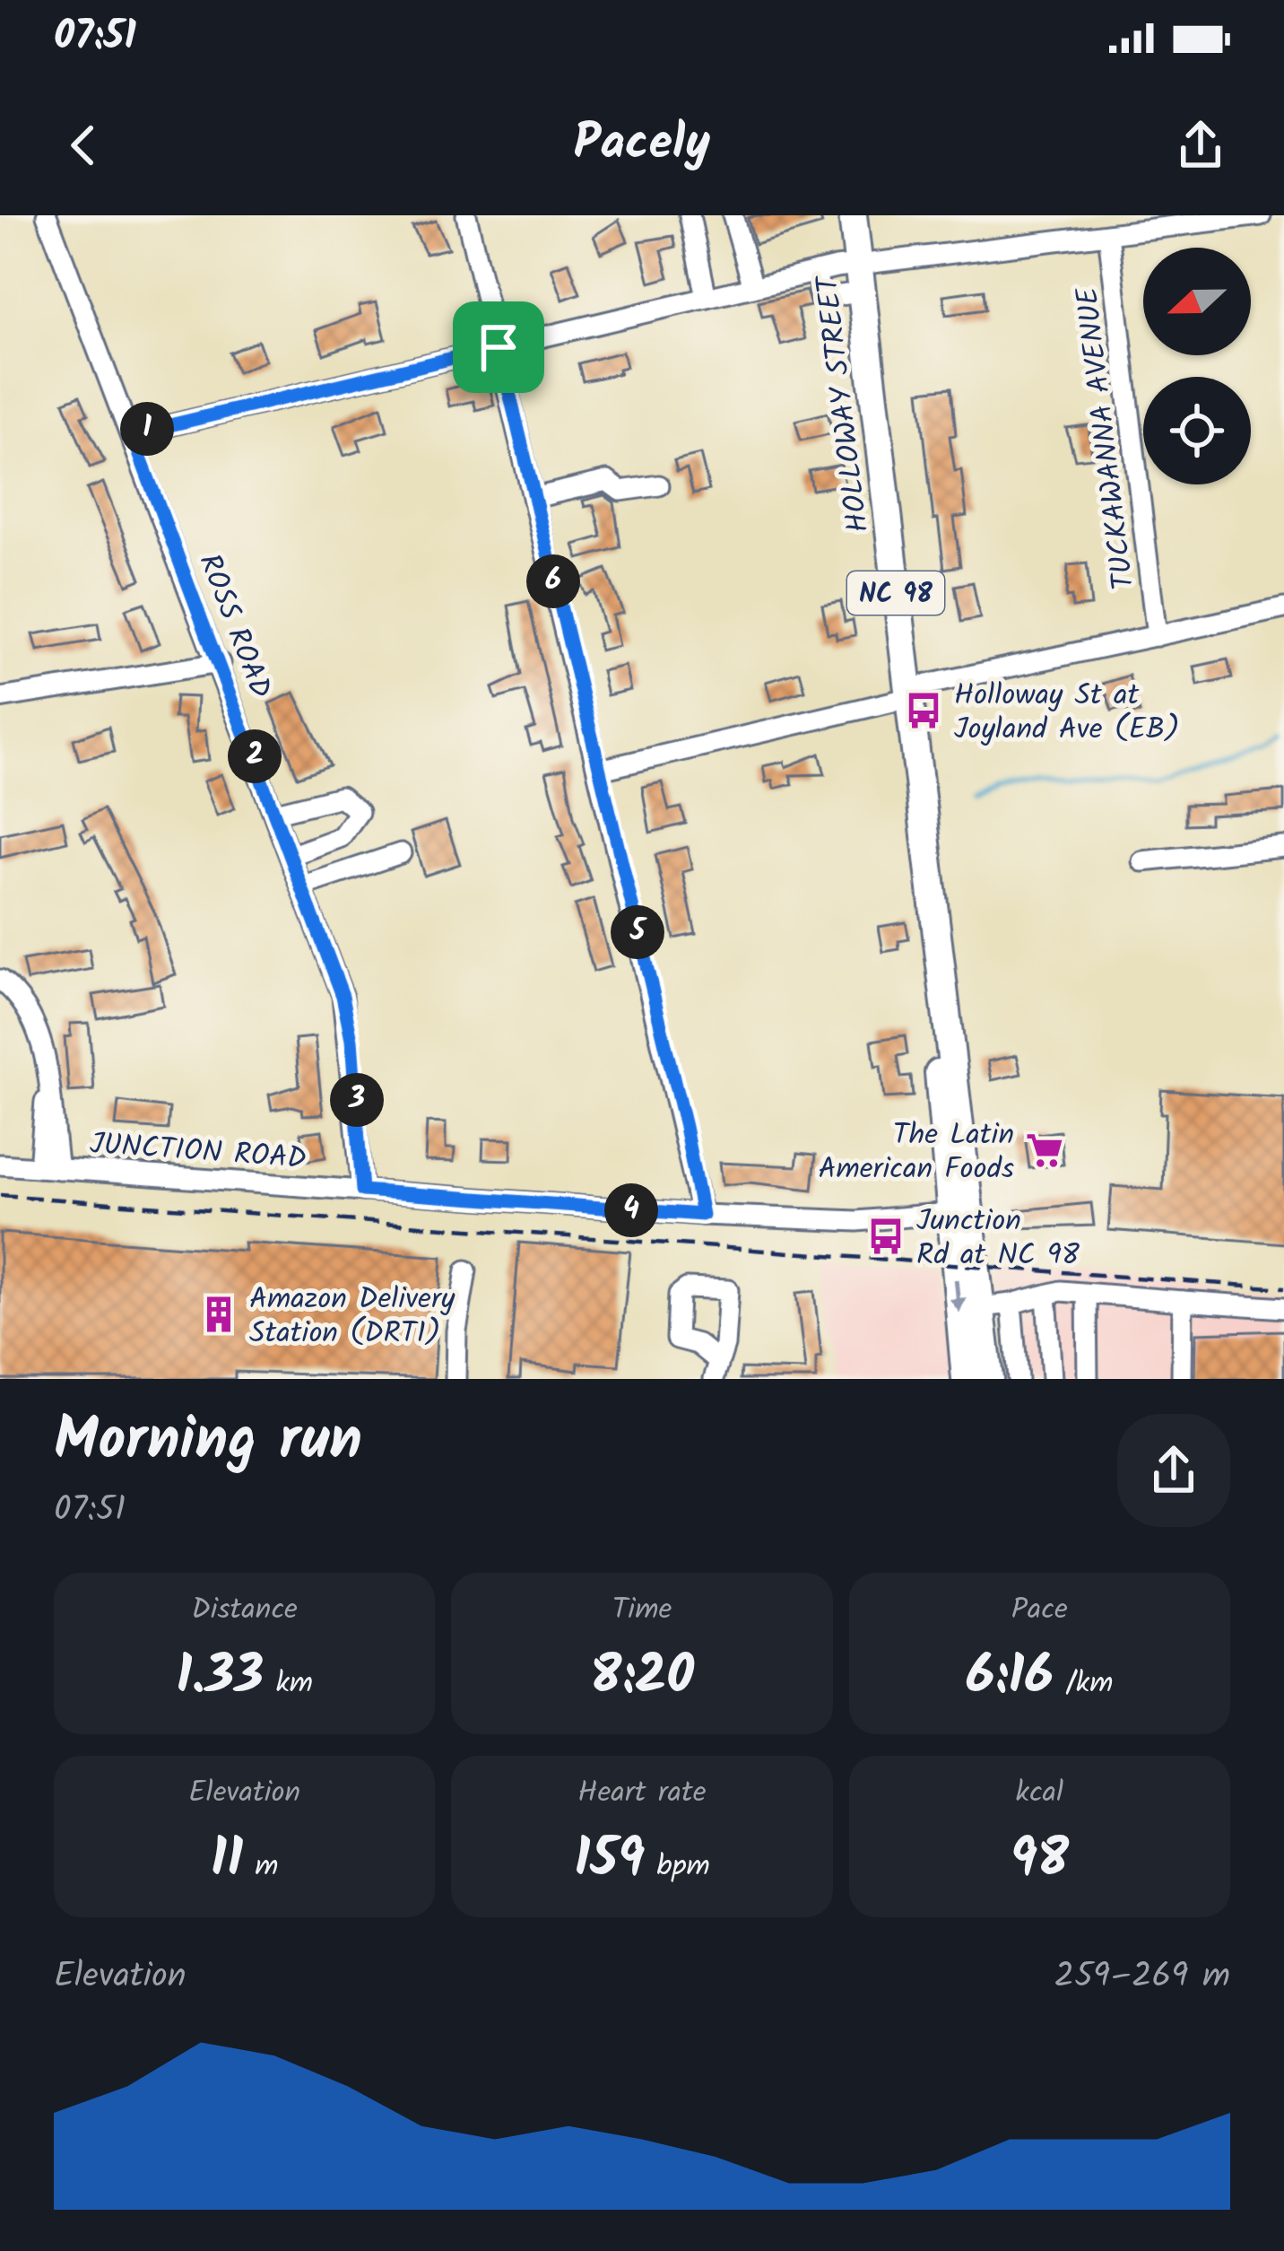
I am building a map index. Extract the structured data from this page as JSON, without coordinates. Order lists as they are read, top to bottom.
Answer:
{
  "streets": {
    "highway": ["HOLLOWAY STREET", "NC 98"],
    "street": ["TUCKAWANNA AVENUE", "ROSS ROAD", "JUNCTION ROAD"]
  },
  "crossings": [
    ["HOLLOWAY STREET", "JUNCTION ROAD"],
    ["ROSS ROAD", "JUNCTION ROAD"]
  ],
  "places": {
    "bus stop": ["Holloway St at Joyland Ave (EB)", "Junction Rd at NC 98"],
    "supermarket": ["The Latin American Foods"],
    "building": ["Amazon Delivery Station (DRT1)"]
  },
  "north": "left",
  "page": {
    "status": "07:51",
    "header": "Pacely",
    "pins": [
      "1",
      "6",
      "2",
      "5",
      "3",
      "4"
    ],
    "heading": ["Morning run", "07:51"],
    "stats": [
      ["Distance", "1.33 km"],
      ["Time", "8:20"],
      ["Pace", "6:16 /km"],
      ["Elevation", "11 m"],
      ["Heart rate", "159 bpm"],
      ["kcal", "98"]
    ],
    "chart": ["Elevation", "259–269 m"]
  }
}
